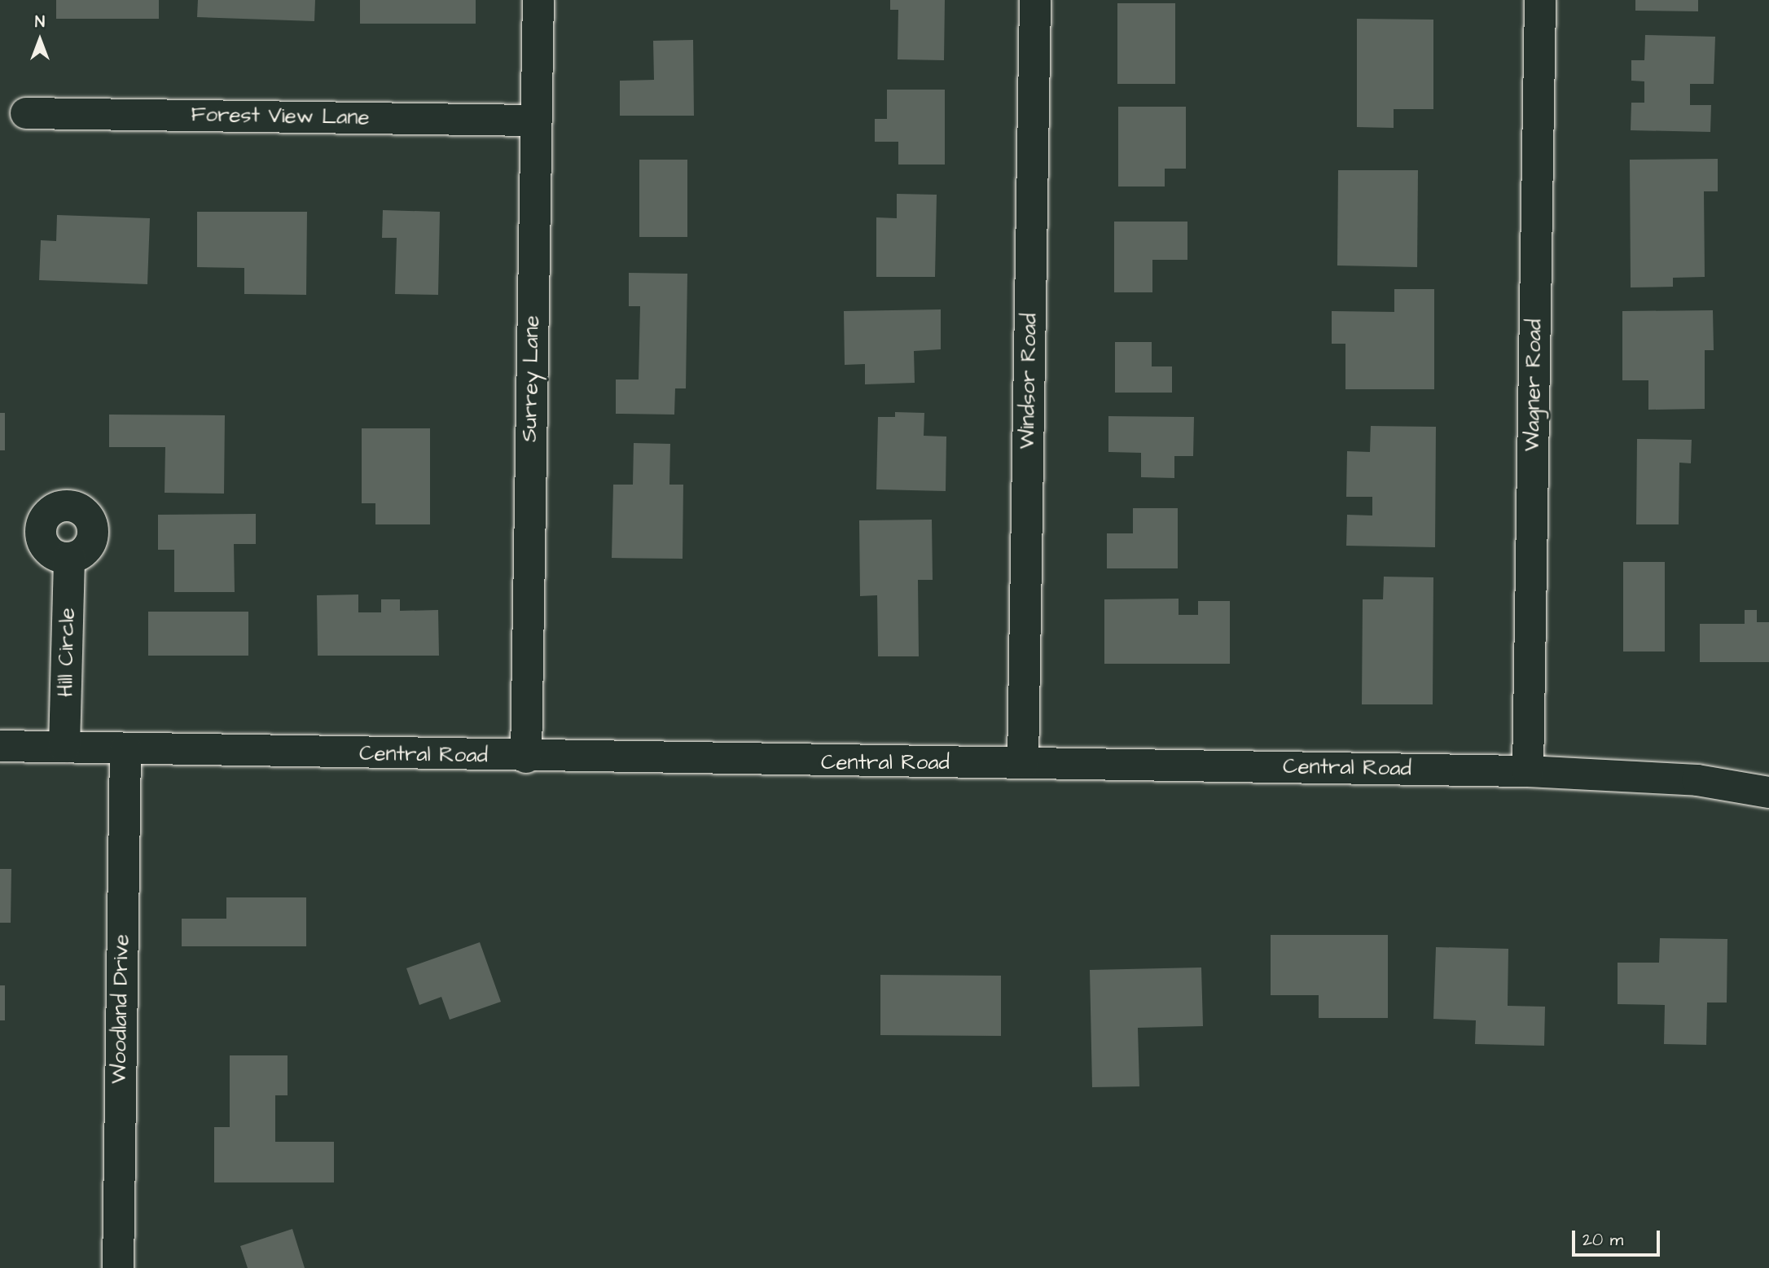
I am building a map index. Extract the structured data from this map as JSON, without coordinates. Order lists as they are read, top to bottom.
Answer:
{
  "streets": {
    "street": [
      "Forest View Lane",
      "Surrey Lane",
      "Windsor Road",
      "Wagner Road",
      "Hill Circle",
      "Central Road",
      "Woodland Drive"
    ]
  },
  "crossings": [
    ["Forest View Lane", "Surrey Lane"],
    ["Surrey Lane", "Central Road"],
    ["Windsor Road", "Central Road"],
    ["Wagner Road", "Central Road"],
    ["Hill Circle", "Central Road"],
    ["Central Road", "Woodland Drive"]
  ],
  "scale_bar": "20 m",
  "north": "top"
}
